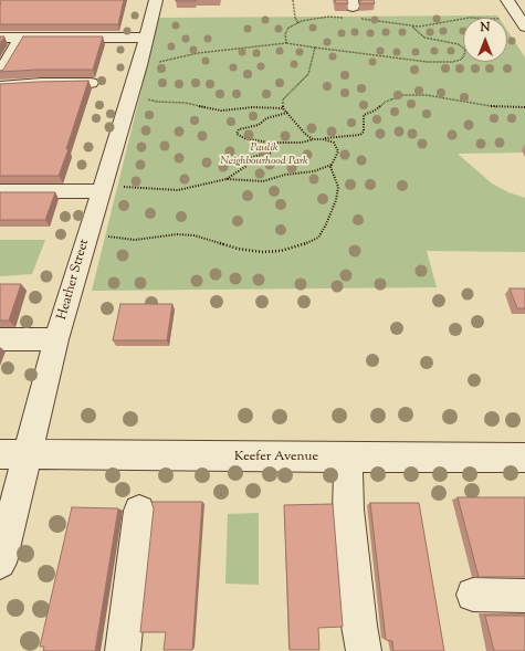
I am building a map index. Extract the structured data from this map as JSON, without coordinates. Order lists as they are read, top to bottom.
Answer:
{
  "streets": {
    "street": ["Heather Street", "Keefer Avenue"]
  },
  "crossings": [
    ["Heather Street", "Keefer Avenue"]
  ],
  "parks": ["Paulik Neighbourhood Park"],
  "north": "top"
}
